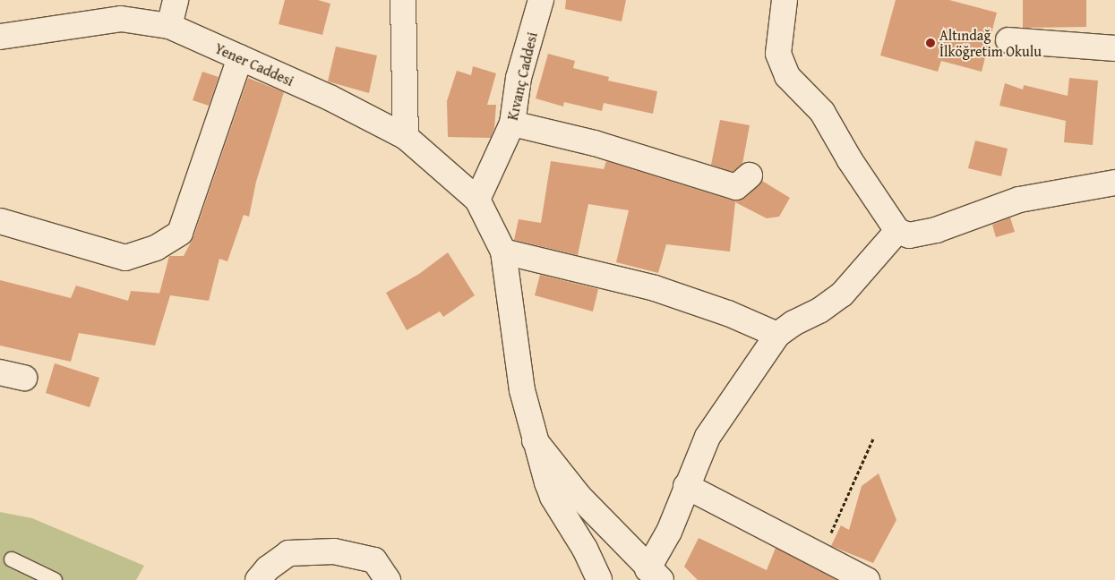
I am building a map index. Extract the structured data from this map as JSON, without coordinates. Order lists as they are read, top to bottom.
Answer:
{
  "streets": {
    "street": ["Yener Caddesi", "Kıvanç Caddesi"]
  },
  "crossings": [
    ["Yener Caddesi", "Kıvanç Caddesi"]
  ],
  "places": ["Altındağ İlköğretim Okulu"]
}
